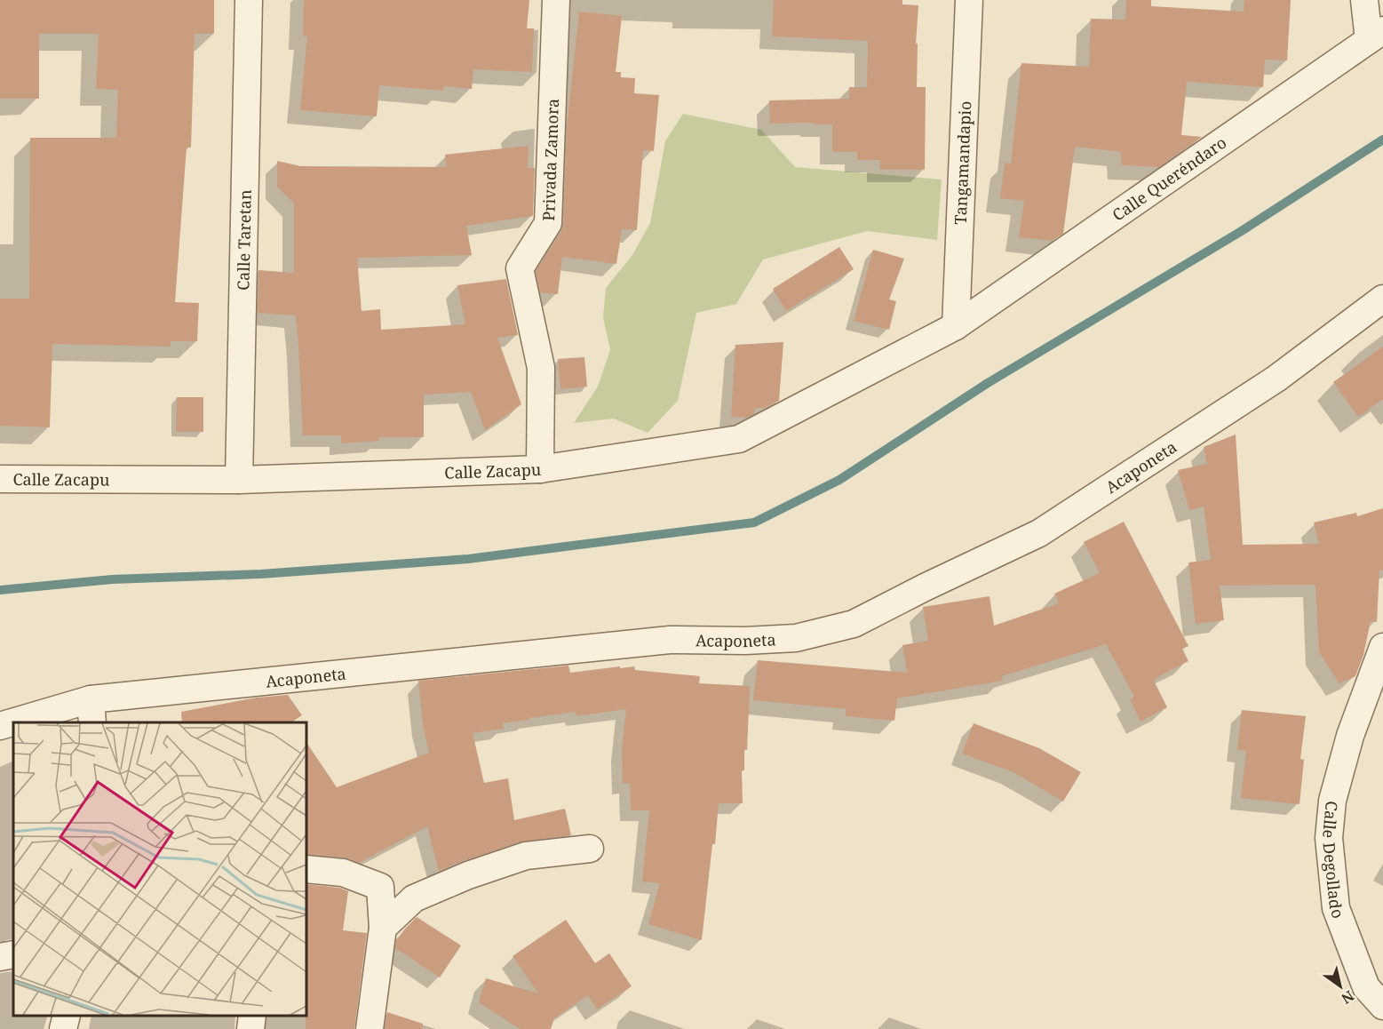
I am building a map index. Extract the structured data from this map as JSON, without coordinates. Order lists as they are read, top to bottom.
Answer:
{
  "streets": {
    "street": [
      "Privada Zamora",
      "Tangamandapio",
      "Calle Queréndaro",
      "Calle Taretan",
      "Acaponeta",
      "Calle Zacapu",
      "Calle Degollado"
    ]
  },
  "crossings": [
    ["Privada Zamora", "Calle Zacapu"],
    ["Tangamandapio", "Calle Queréndaro"],
    ["Tangamandapio", "Calle Zacapu"],
    ["Calle Queréndaro", "Calle Zacapu"],
    ["Calle Taretan", "Calle Zacapu"]
  ],
  "north": "bottom right"
}
